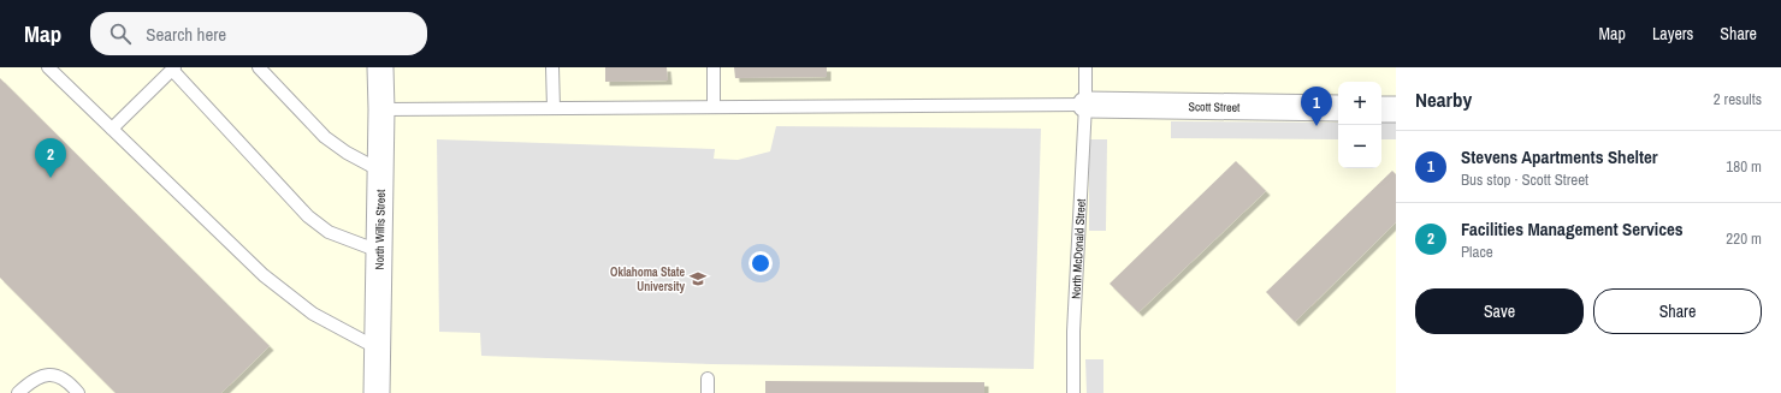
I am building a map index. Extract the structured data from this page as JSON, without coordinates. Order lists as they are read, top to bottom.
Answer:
{
  "streets": {
    "street": ["Scott Street", "North Willis Street"],
    "lane": ["North McDonald Street"]
  },
  "crossings": [
    ["Scott Street", "North McDonald Street"]
  ],
  "places": {
    "school or university": ["Oklahoma State University"]
  },
  "page": {
    "header": "Map",
    "search": "Search here",
    "nav": ["Map", "Layers", "Share"],
    "heading": ["Nearby", "2 results"],
    "map_buttons": ["+", "−"],
    "pins": ["1", "2"],
    "list": [
      {
        "mark": "1",
        "name": "Stevens Apartments Shelter",
        "note": "Bus stop · Scott Street",
        "value": "180 m"
      },
      {
        "mark": "2",
        "name": "Facilities Management Services",
        "note": "Place",
        "value": "220 m"
      }
    ],
    "buttons": ["Save", "Share"]
  }
}
